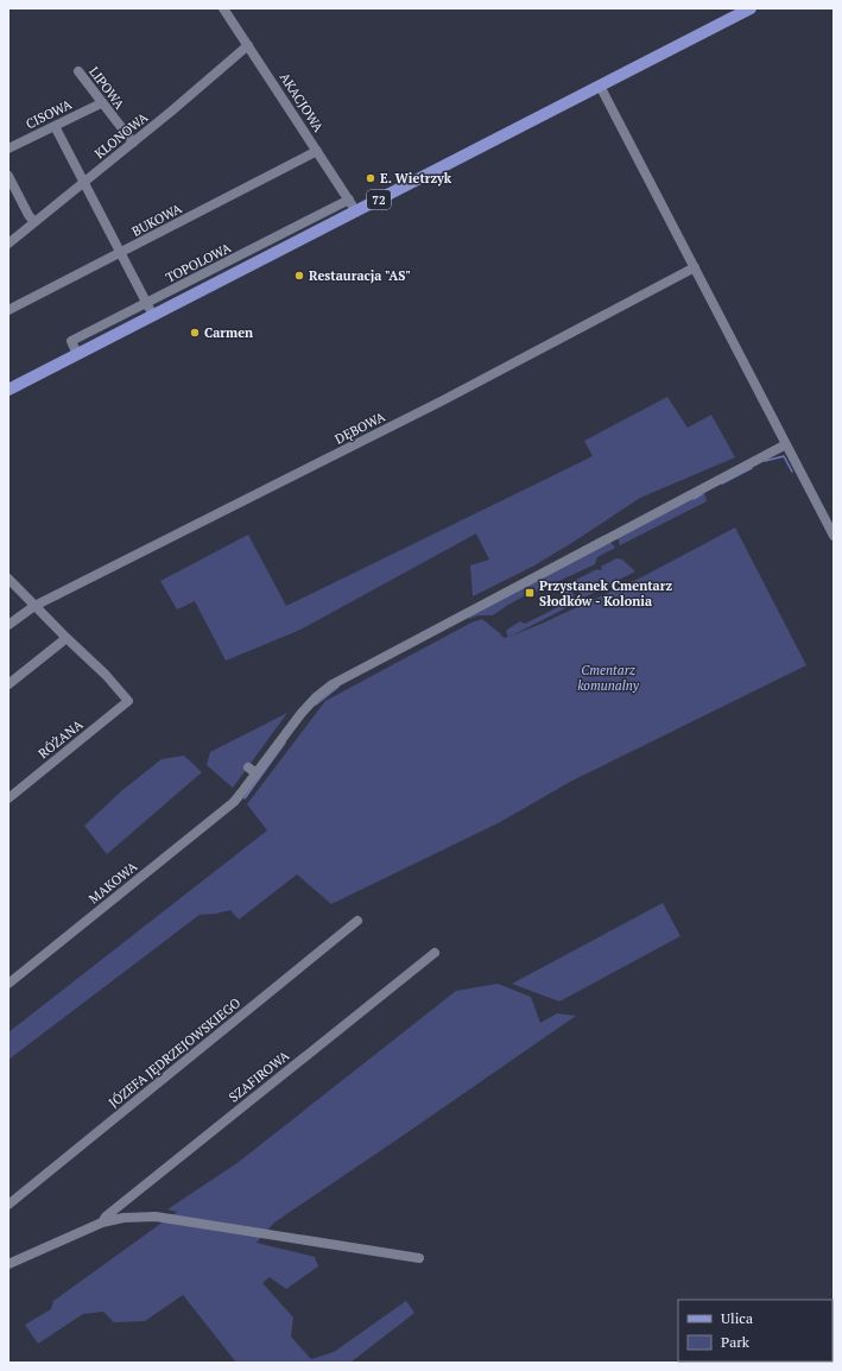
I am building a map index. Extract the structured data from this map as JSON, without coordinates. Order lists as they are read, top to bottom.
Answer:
{
  "streets": {
    "main road": ["72"],
    "street": [
      "LIPOWA",
      "AKACJOWA",
      "CISOWA",
      "KLONOWA",
      "BUKOWA",
      "TOPOLOWA",
      "DĘBOWA",
      "RÓŻANA",
      "MAKOWA",
      "JÓZEFA JĘDRZEJOWSKIEGO",
      "SZAFIROWA"
    ]
  },
  "crossings": [
    ["LIPOWA", "CISOWA"],
    ["LIPOWA", "KLONOWA"],
    ["AKACJOWA", "KLONOWA"],
    ["AKACJOWA", "72"],
    ["AKACJOWA", "BUKOWA"],
    ["AKACJOWA", "TOPOLOWA"],
    ["72", "TOPOLOWA"]
  ],
  "parks": ["Cmentarz komunalny"],
  "places": {
    "other": ["E. Wietrzyk", "Restauracja \"AS\"", "Carmen"],
    "transit": ["Przystanek Cmentarz Słodków - Kolonia"]
  },
  "legend": ["Ulica", "Park"]
}
